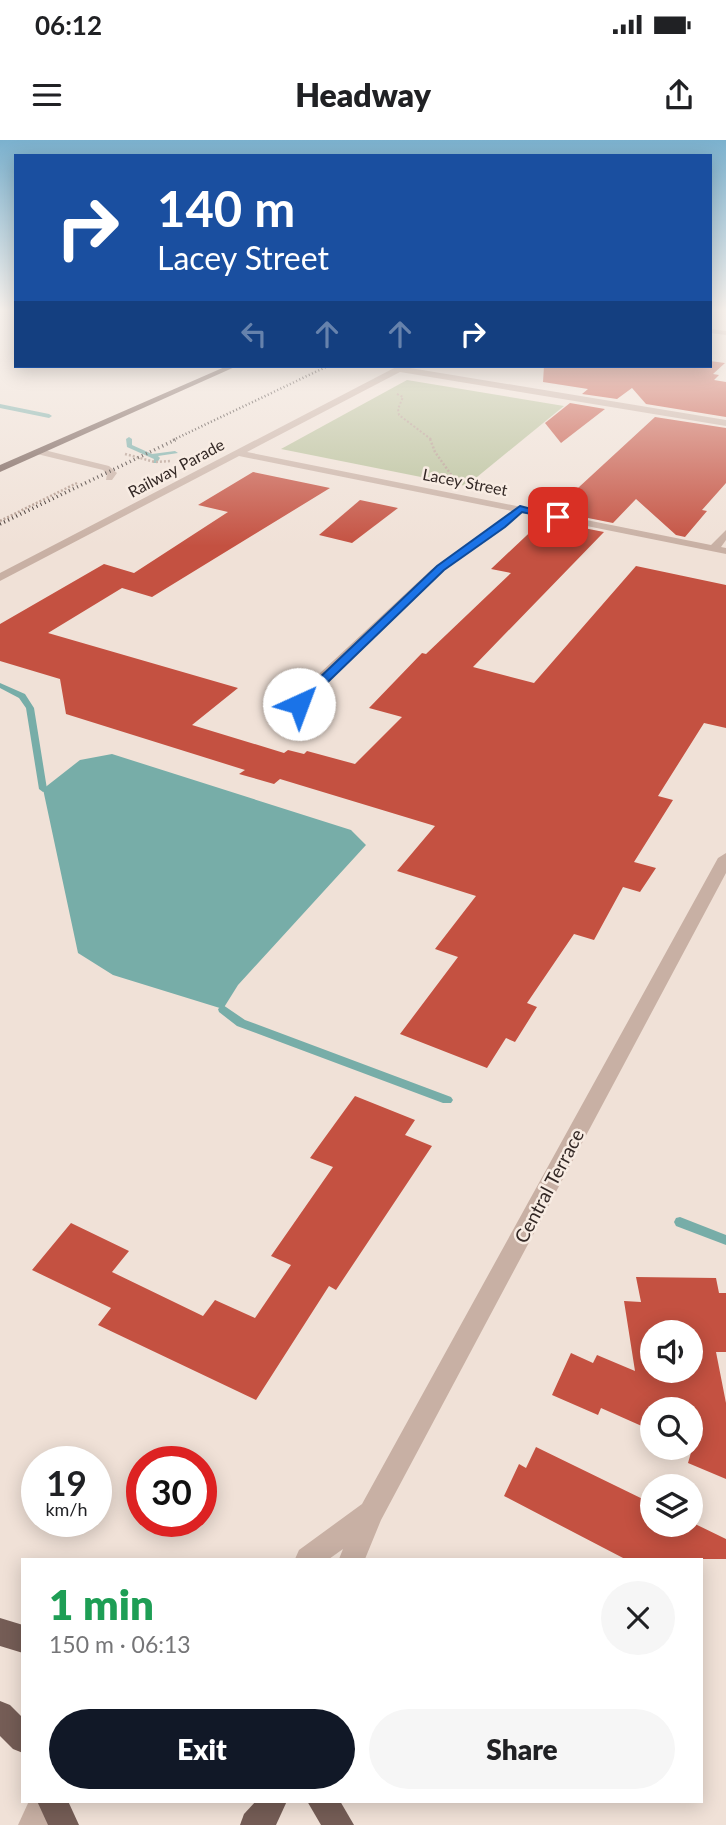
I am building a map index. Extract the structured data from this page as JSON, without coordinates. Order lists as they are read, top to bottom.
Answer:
{
  "streets": {
    "street": ["Railway Parade", "Lacey Street", "Central Terrace"]
  },
  "crossings": [
    ["Railway Parade", "Lacey Street"]
  ],
  "page": {
    "status": "06:12",
    "header": "Headway",
    "turn": ["140 m", "Lacey Street"],
    "speed": "19 km/h",
    "limit": "30",
    "heading": ["1 min", "150 m · 06:13"],
    "buttons": ["Exit", "Share"]
  }
}
